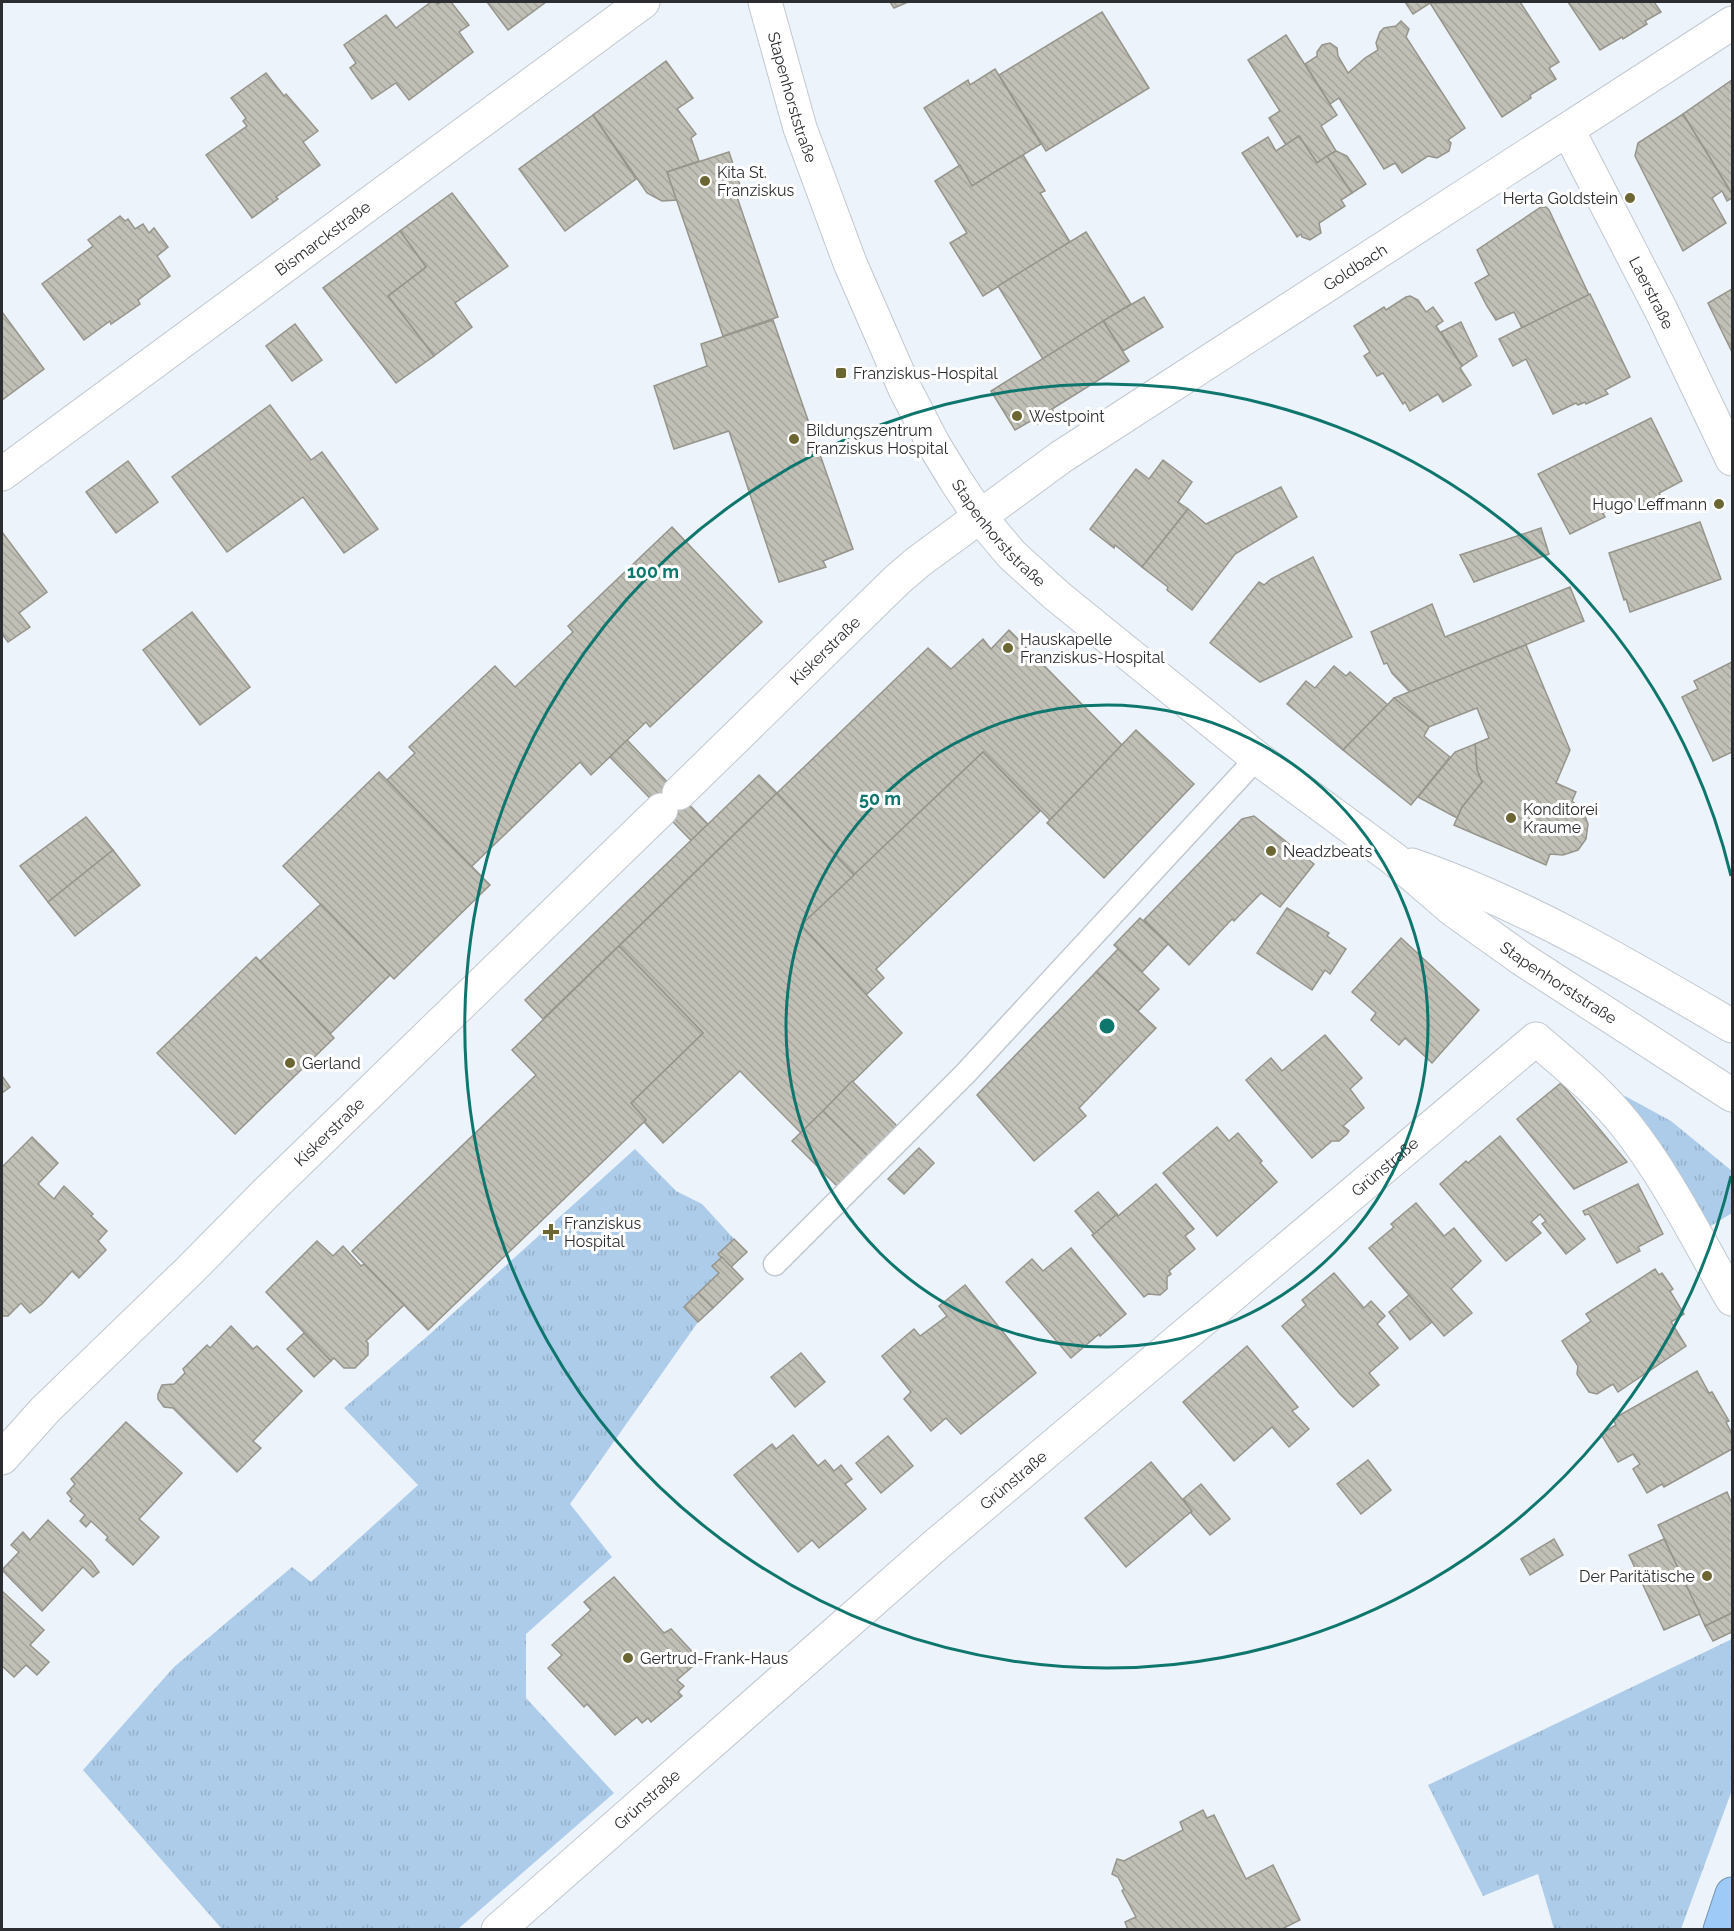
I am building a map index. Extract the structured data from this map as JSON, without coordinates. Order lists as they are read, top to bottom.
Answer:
{
  "streets": {
    "street": [
      "Stapenhorststraße",
      "Bismarckstraße",
      "Goldbach",
      "Laerstraße",
      "Kiskerstraße",
      "Grünstraße"
    ]
  },
  "crossings": [
    ["Stapenhorststraße", "Goldbach"],
    ["Stapenhorststraße", "Kiskerstraße"],
    ["Goldbach", "Laerstraße"],
    ["Goldbach", "Kiskerstraße"]
  ],
  "places": {
    "other": [
      "Kita St. Franziskus",
      "Herta Goldstein",
      "Westpoint",
      "Bildungszentrum Franziskus Hospital",
      "Hugo Leffmann",
      "Hauskapelle Franziskus-Hospital",
      "Konditorei Kraume",
      "Neadzbeats",
      "Gerland",
      "Der Paritätische",
      "Gertrud-Frank-Haus"
    ],
    "transit": ["Franziskus-Hospital"],
    "health": ["Franziskus Hospital"]
  },
  "rings": ["100 m", "50 m"]
}
